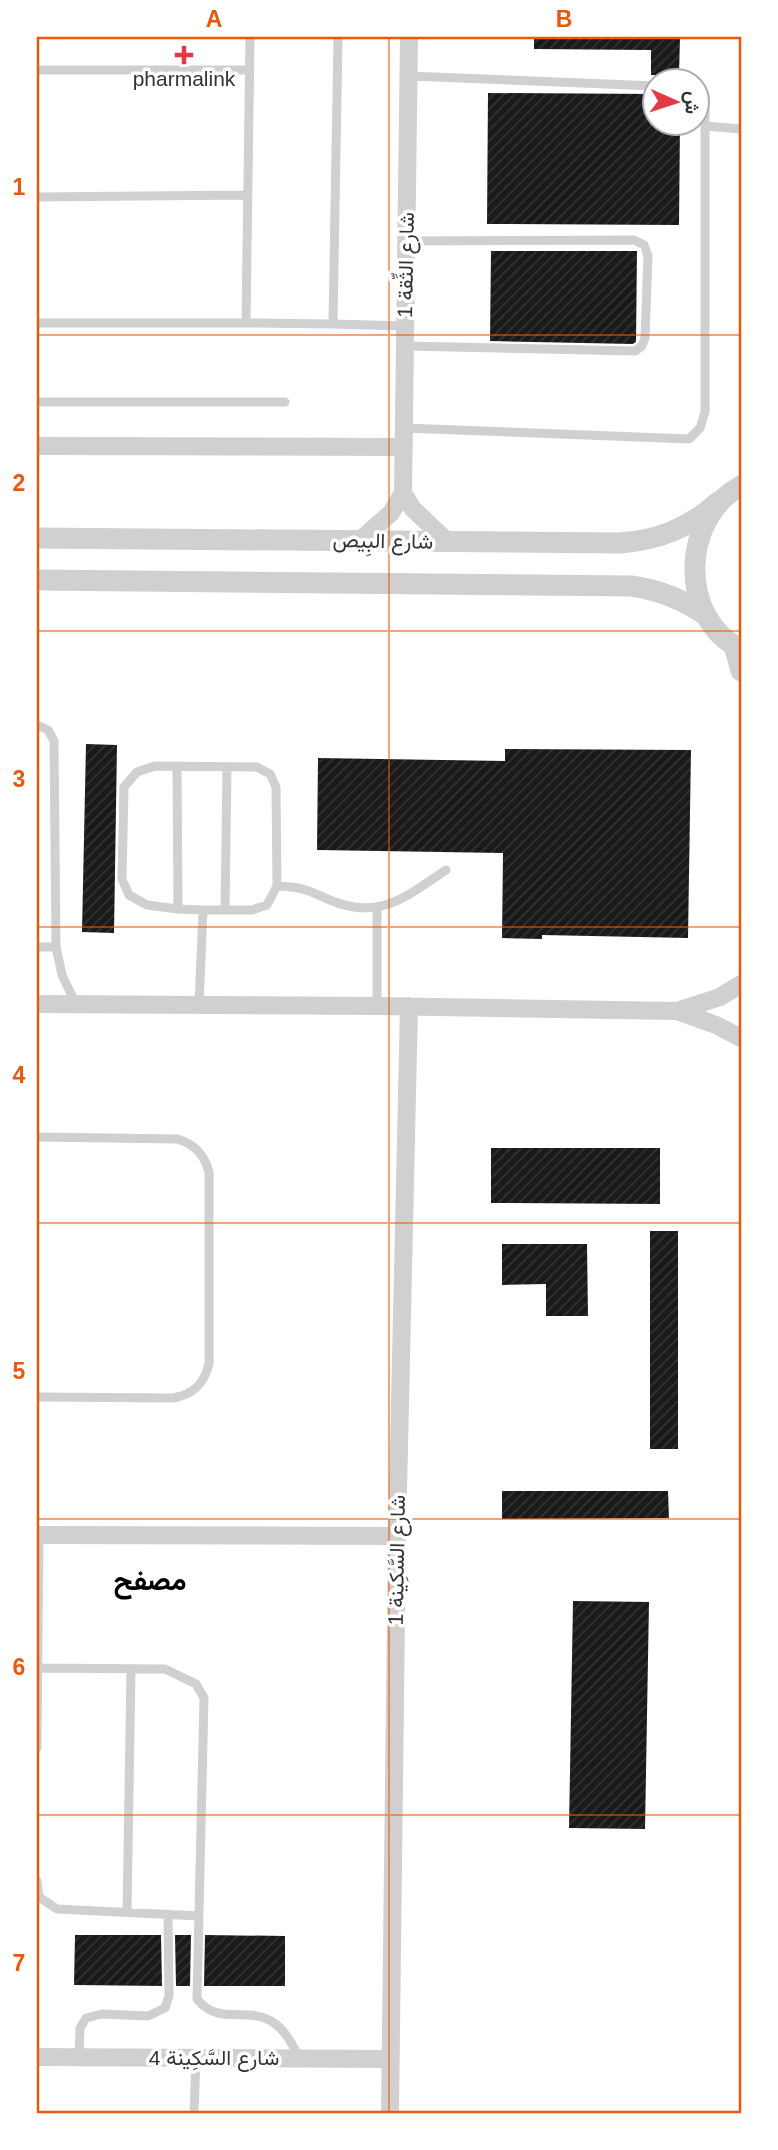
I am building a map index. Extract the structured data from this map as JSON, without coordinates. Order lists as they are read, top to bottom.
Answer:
{
  "streets": {
    "street": [
      "شارع الثِّقة 1",
      "شارع البِيص",
      "شارع السَّكِينة 1",
      "شارع السَّكِينة 4"
    ]
  },
  "crossings": [
    ["شارع السَّكِينة 1", "شارع السَّكِينة 4"]
  ],
  "districts": ["مصفح"],
  "places": {
    "health": ["pharmalink"]
  },
  "north": "right",
  "grid": {
    "columns": ["A", "B"],
    "rows": [
      "1",
      "2",
      "3",
      "4",
      "5",
      "6",
      "7"
    ]
  }
}
